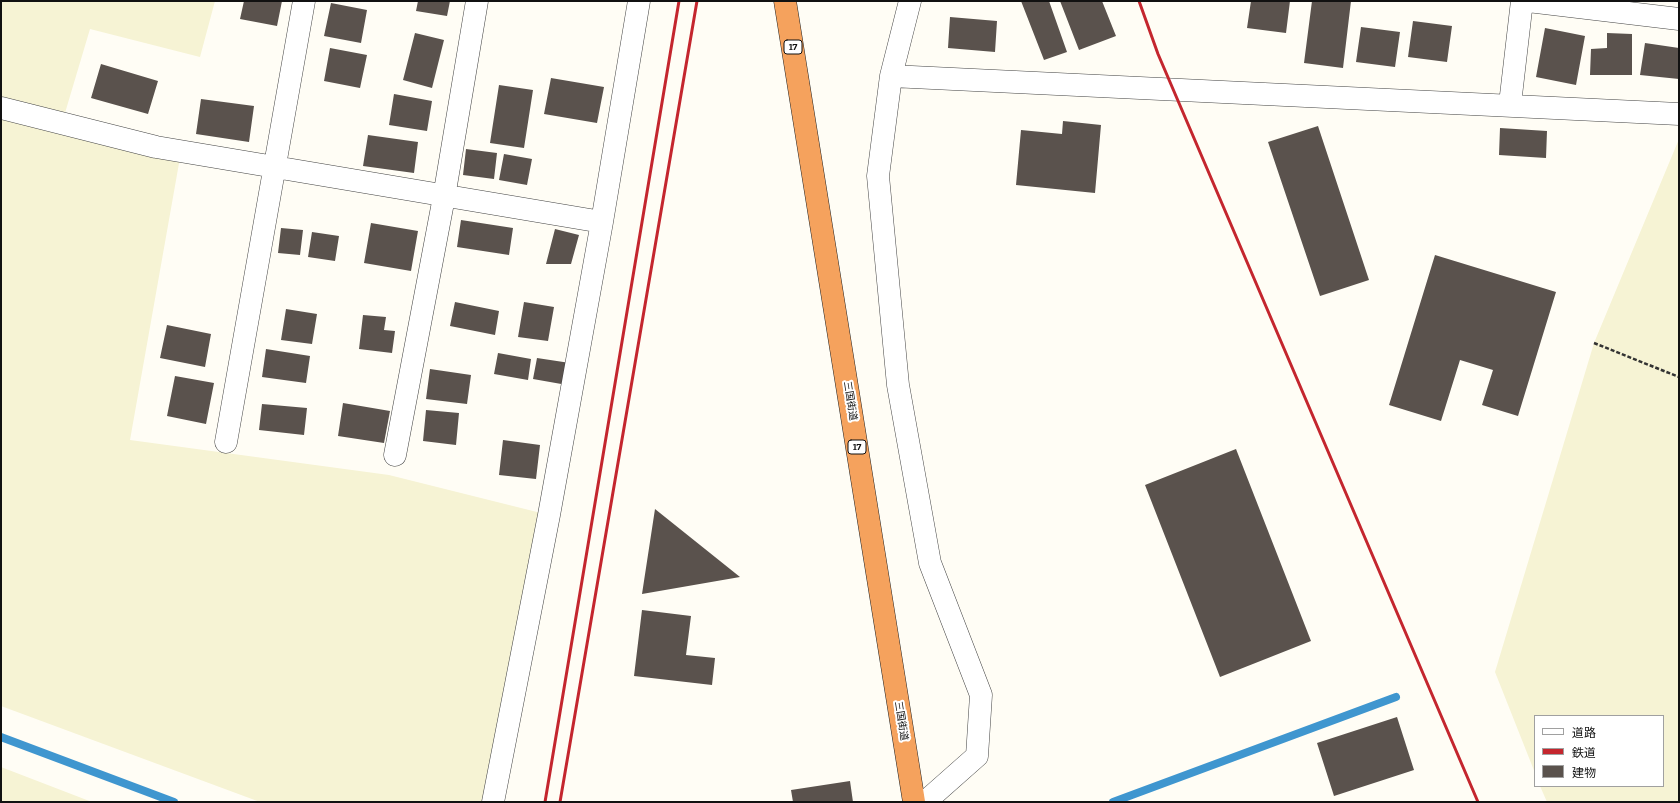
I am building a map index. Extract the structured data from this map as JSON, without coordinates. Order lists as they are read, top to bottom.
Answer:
{
  "streets": {
    "highway": ["17", "三国街道"]
  },
  "legend": ["道路", "鉄道", "建物"]
}
